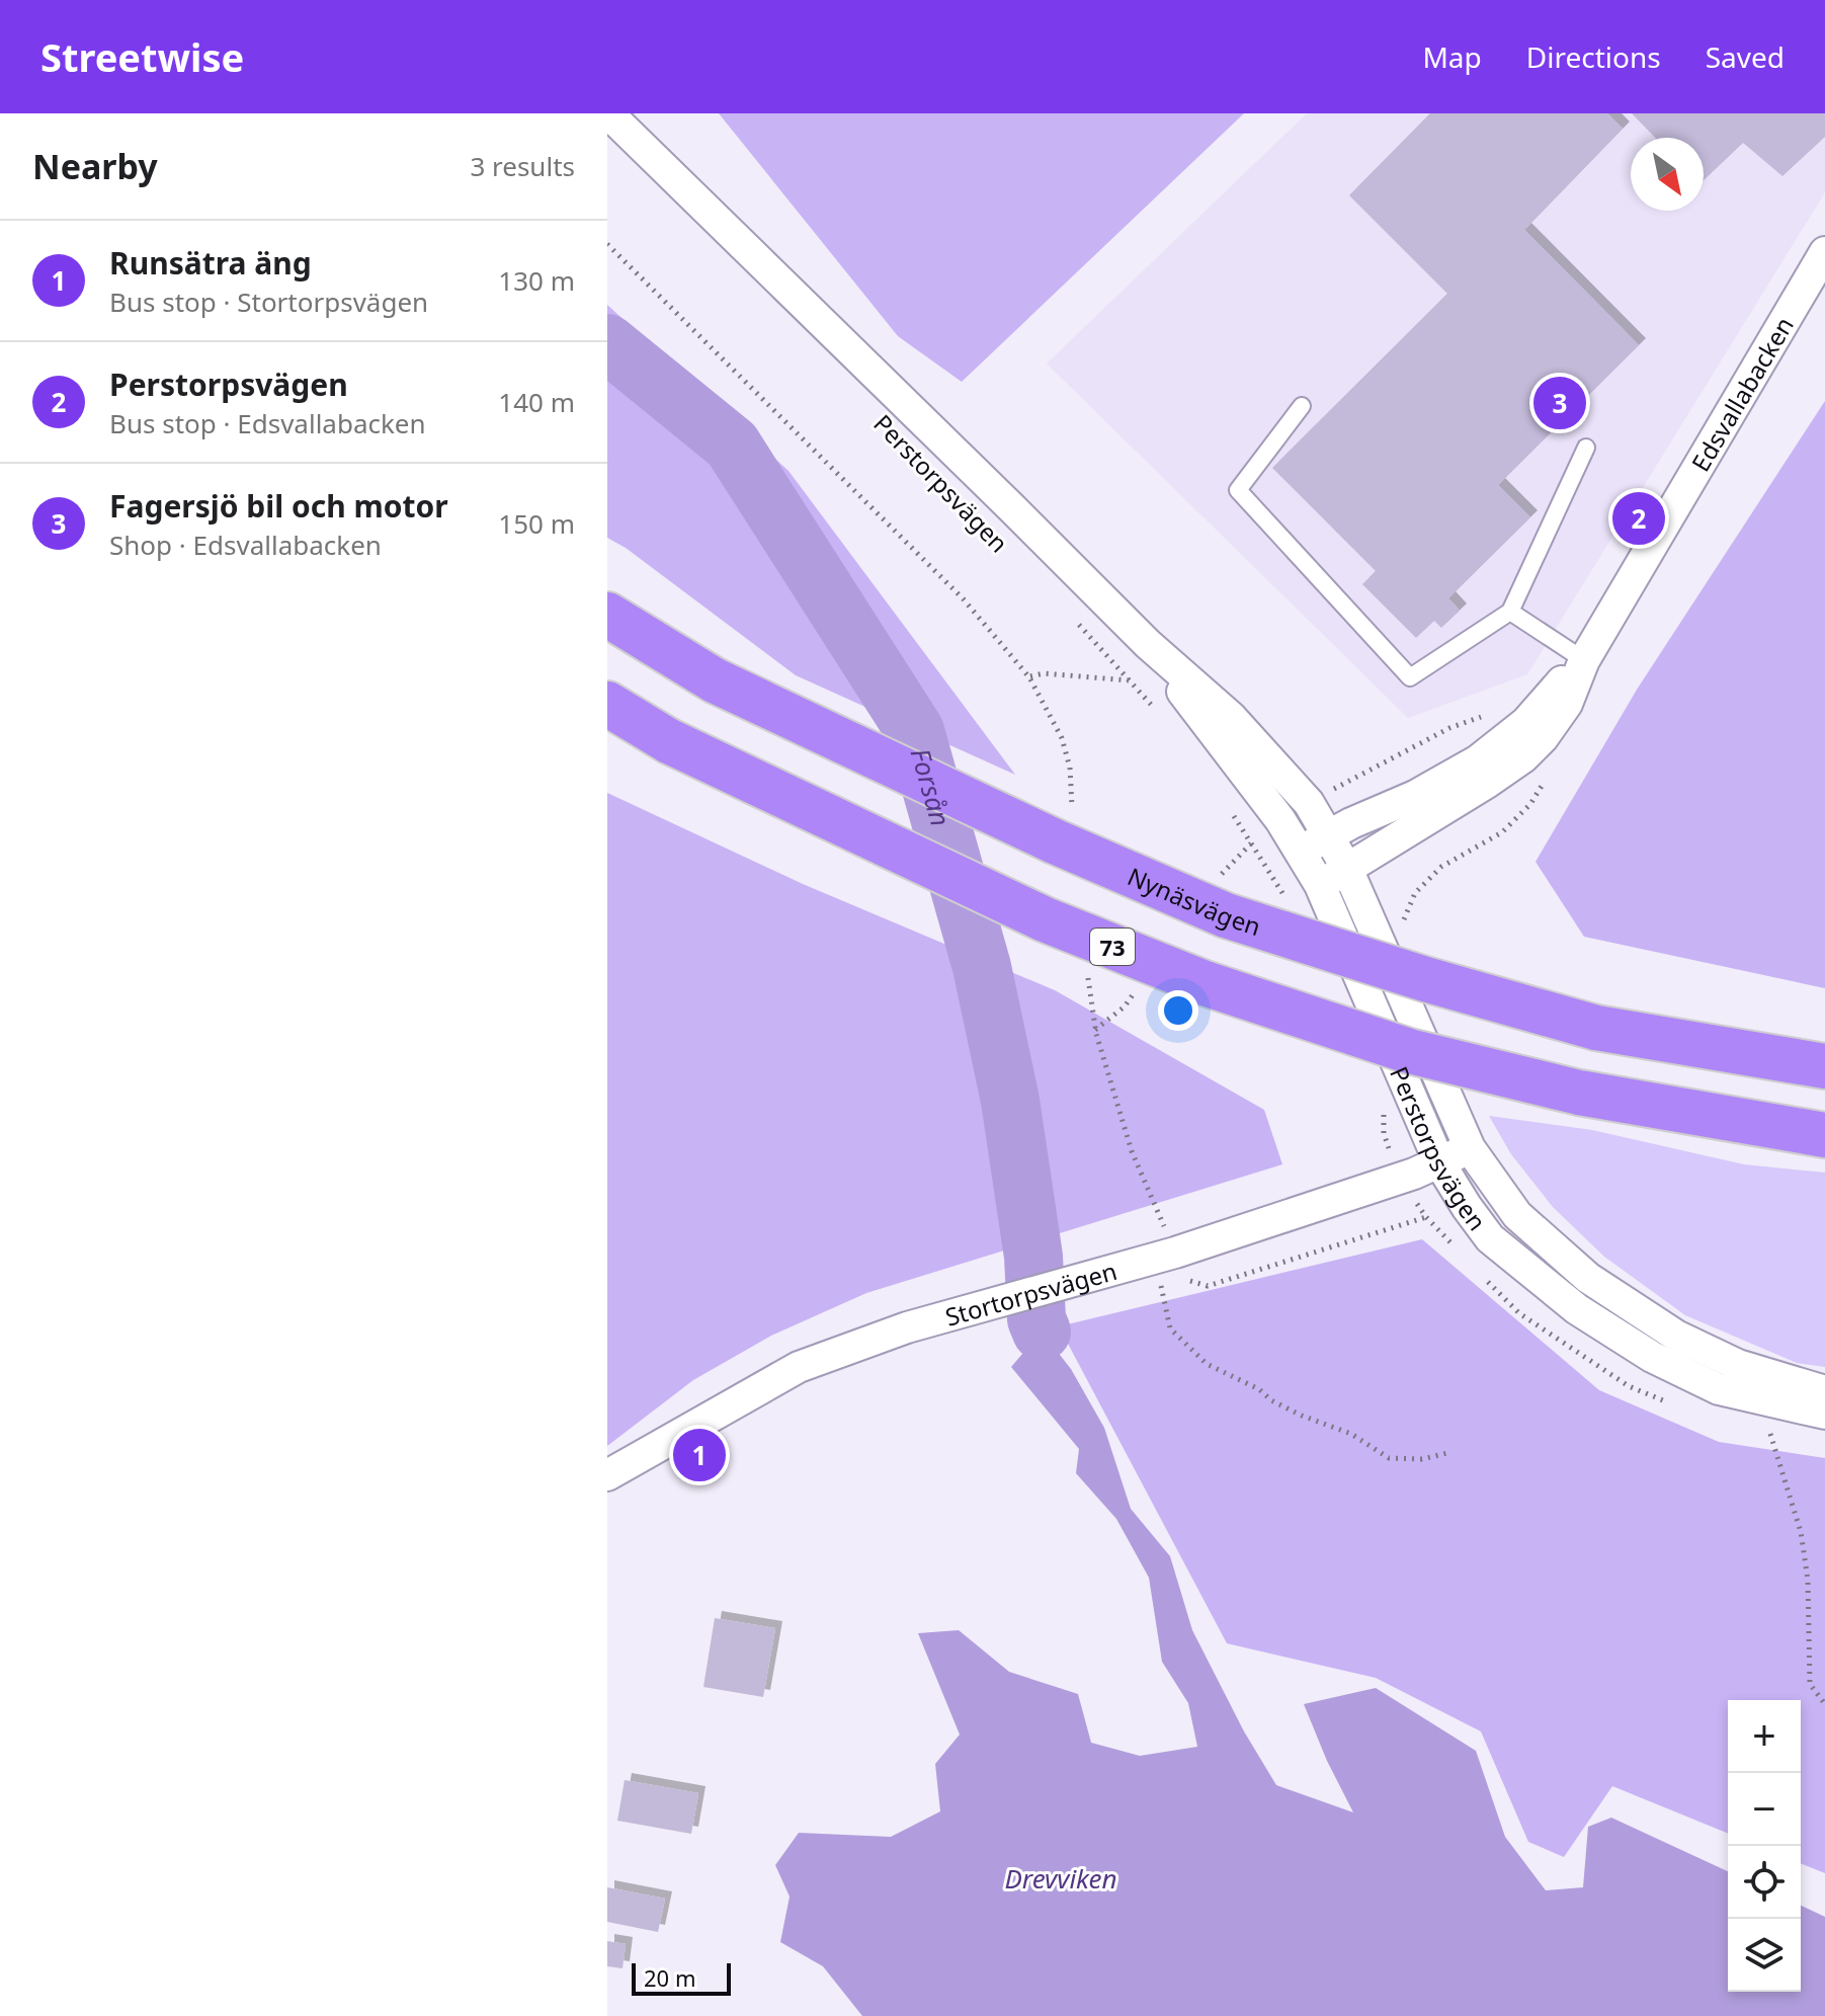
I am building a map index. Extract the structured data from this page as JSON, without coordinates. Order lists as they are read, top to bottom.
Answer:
{
  "streets": {
    "highway": ["Nynäsvägen", "73"],
    "street": ["Edsvallabacken", "Perstorpsvägen", "Stortorpsvägen"]
  },
  "crossings": [
    ["Edsvallabacken", "Perstorpsvägen"],
    ["Perstorpsvägen", "Stortorpsvägen"]
  ],
  "water": ["Forsån", "Drevviken"],
  "scale_bar": "20 m",
  "north": "bottom right",
  "page": {
    "header": "Streetwise",
    "nav": ["Map", "Directions", "Saved"],
    "heading": ["Nearby", "3 results"],
    "list": [
      {
        "mark": "1",
        "name": "Runsätra äng",
        "note": "Bus stop · Stortorpsvägen",
        "value": "130 m"
      },
      {
        "mark": "2",
        "name": "Perstorpsvägen",
        "note": "Bus stop · Edsvallabacken",
        "value": "140 m"
      },
      {
        "mark": "3",
        "name": "Fagersjö bil och motor",
        "note": "Shop · Edsvallabacken",
        "value": "150 m"
      }
    ],
    "pins": ["3", "2", "1"],
    "map_buttons": ["+", "−"],
    "scale": "20 m"
  }
}
